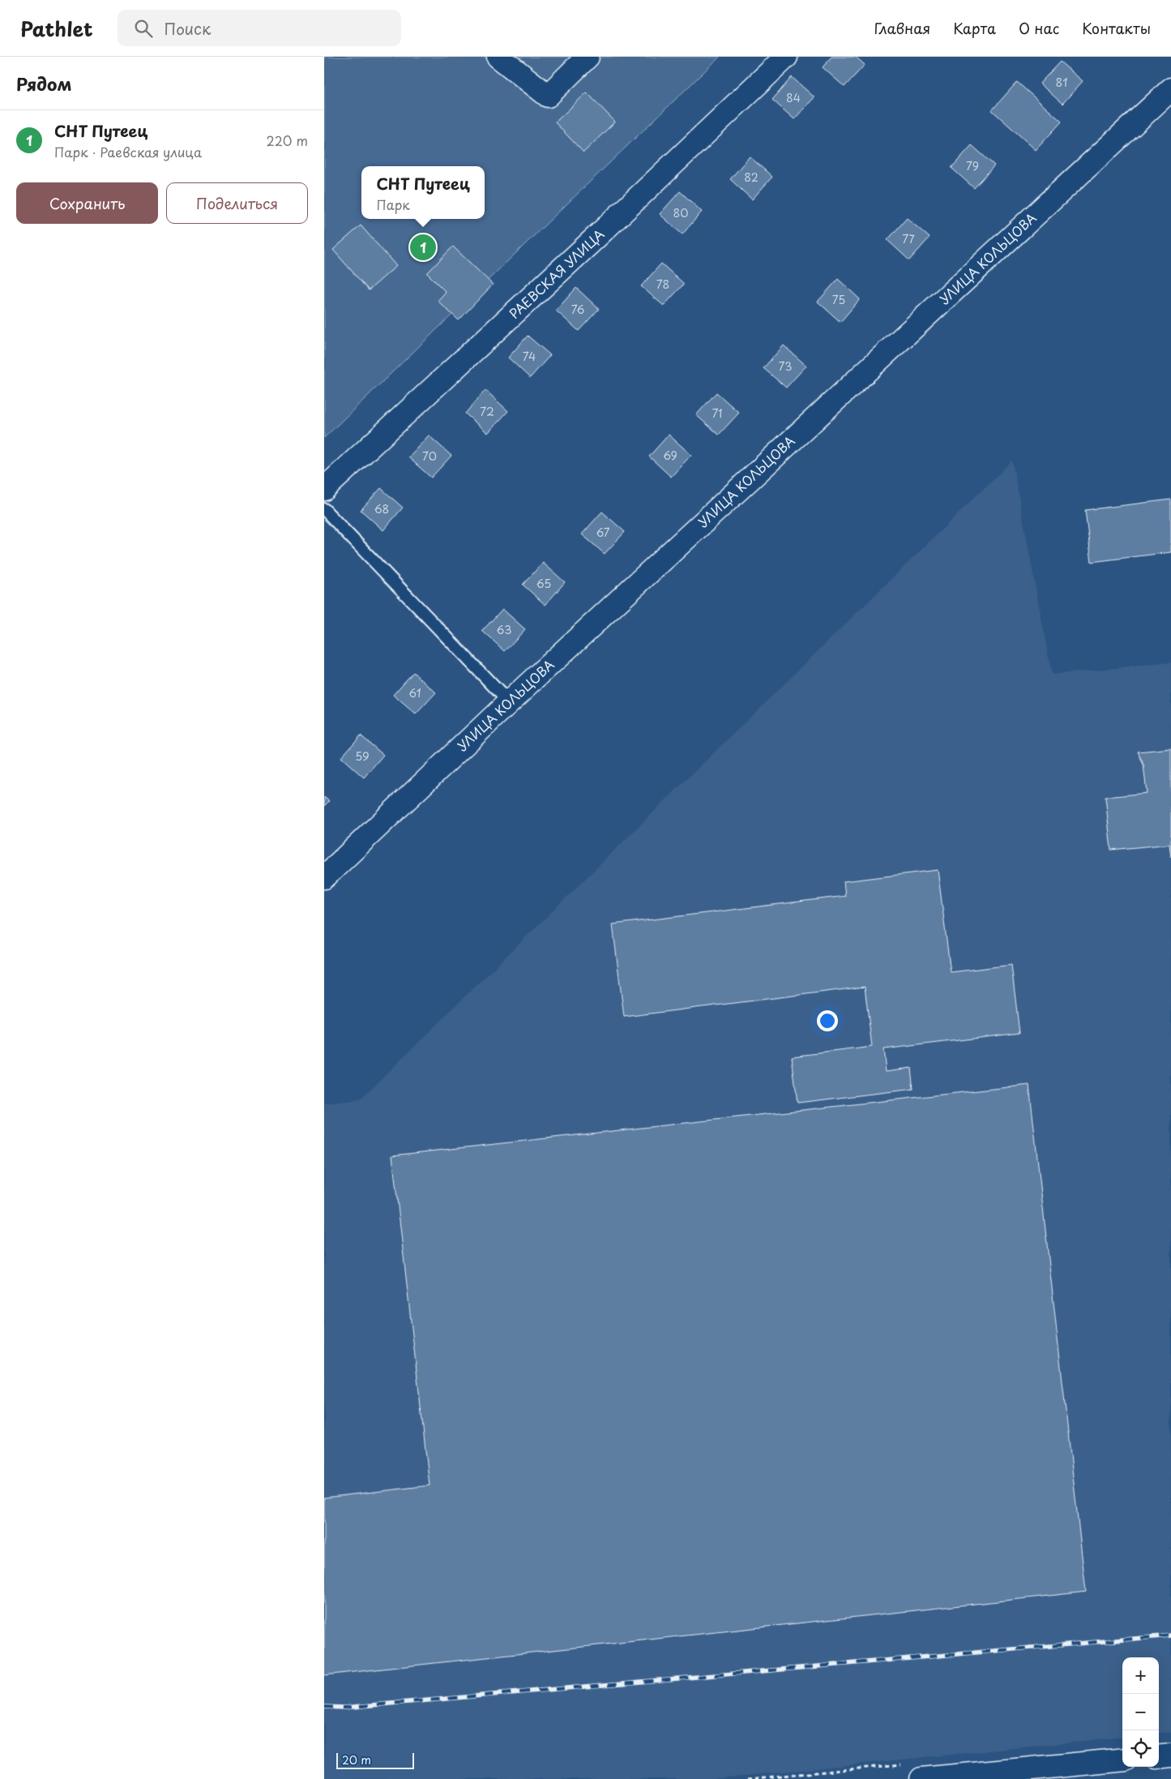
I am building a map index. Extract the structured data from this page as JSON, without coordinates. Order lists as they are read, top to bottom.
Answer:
{
  "streets": {
    "street": ["УЛИЦА КОЛЬЦОВА", "РАЕВСКАЯ УЛИЦА"]
  },
  "house_numbers": [
    "81",
    "84",
    "79",
    "82",
    "80",
    "77",
    "78",
    "75",
    "76",
    "74",
    "73",
    "72",
    "71",
    "69",
    "70",
    "68",
    "67",
    "65",
    "63",
    "61",
    "59"
  ],
  "scale_bar": "20 m",
  "page": {
    "header": "Pathlet",
    "search": "Поиск",
    "nav": [
      "Главная",
      "Карта",
      "О нас",
      "Контакты"
    ],
    "heading": "Рядом",
    "list": [
      {
        "mark": "1",
        "name": "СНТ Путеец",
        "note": "Парк · Раевская улица",
        "value": "220 m"
      }
    ],
    "popup": ["СНТ Путеец", "Парк"],
    "buttons": ["Сохранить", "Поделиться"],
    "pins": "1",
    "map_buttons": ["+", "−"],
    "scale": "20 m"
  }
}
